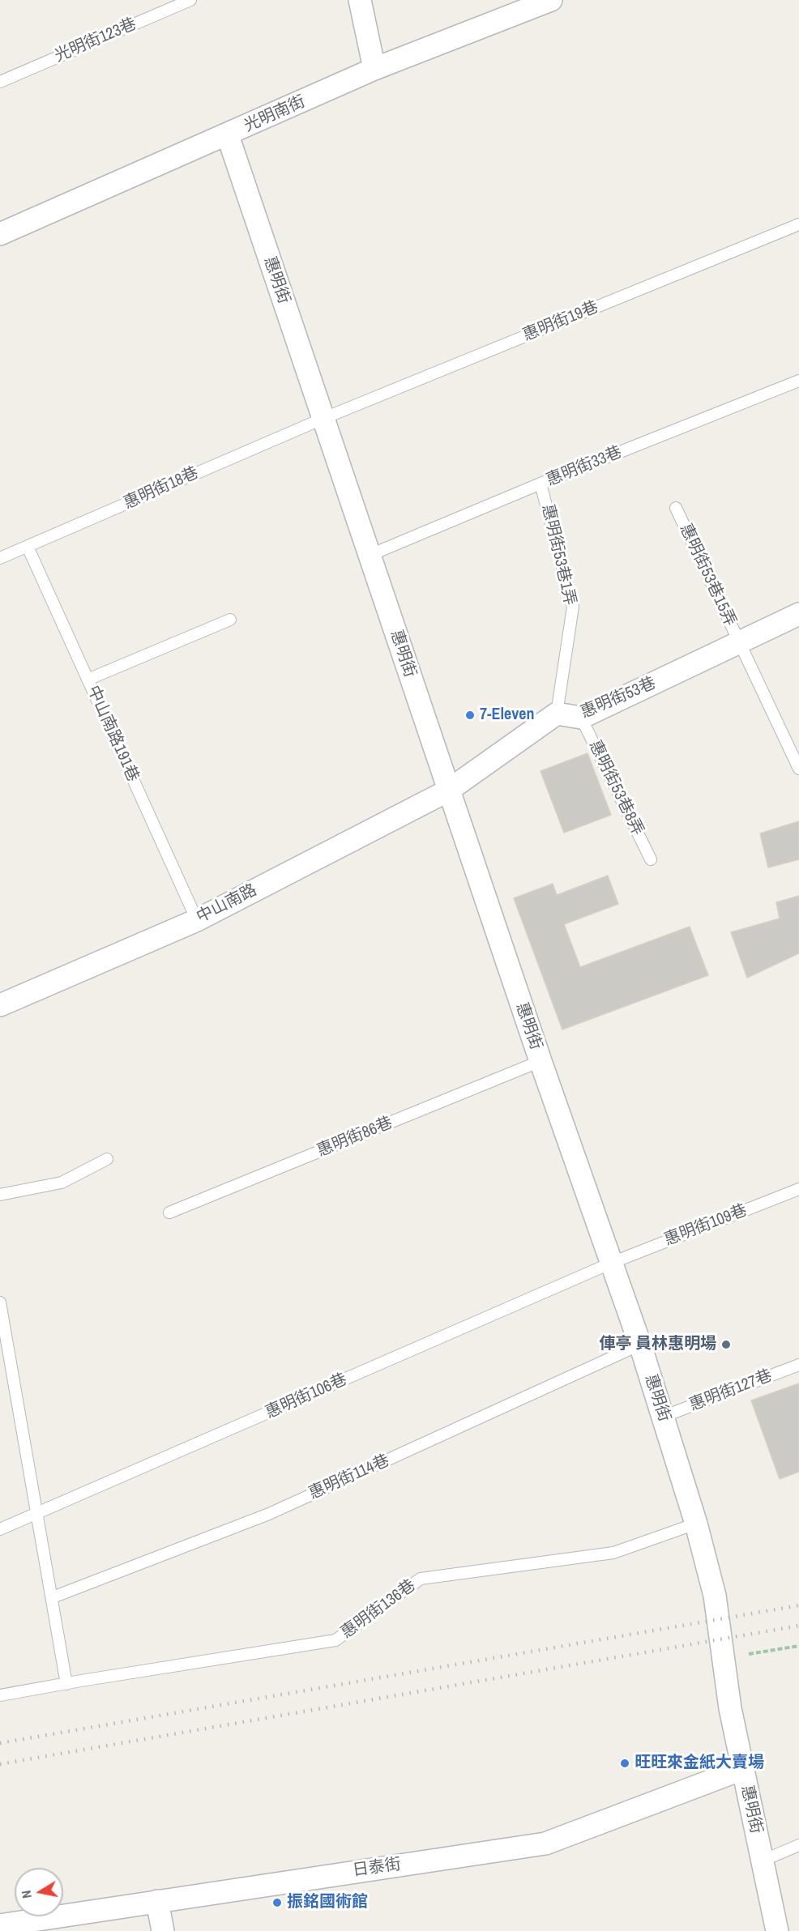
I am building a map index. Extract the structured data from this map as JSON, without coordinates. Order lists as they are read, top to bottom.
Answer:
{
  "streets": {
    "street": [
      "光明南街",
      "惠明街",
      "惠明街53巷",
      "中山南路",
      "日泰街"
    ],
    "lane": [
      "光明街123巷",
      "惠明街19巷",
      "惠明街33巷",
      "惠明街18巷",
      "惠明街53巷1弄",
      "惠明街53巷15弄",
      "中山南路191巷",
      "惠明街53巷8弄",
      "惠明街86巷",
      "惠明街109巷",
      "惠明街127巷",
      "惠明街106巷",
      "惠明街114巷",
      "惠明街136巷"
    ]
  },
  "crossings": [
    ["光明南街", "惠明街"],
    ["惠明街", "惠明街19巷"],
    ["惠明街", "惠明街33巷"],
    ["惠明街", "惠明街18巷"],
    ["惠明街", "惠明街53巷"],
    ["惠明街", "中山南路"],
    ["惠明街", "惠明街86巷"],
    ["惠明街", "惠明街109巷"],
    ["惠明街", "惠明街127巷"],
    ["惠明街", "惠明街106巷"],
    ["惠明街", "惠明街114巷"],
    ["惠明街", "惠明街136巷"],
    ["惠明街", "日泰街"],
    ["惠明街19巷", "惠明街18巷"],
    ["惠明街33巷", "惠明街53巷1弄"],
    ["惠明街18巷", "中山南路191巷"],
    ["惠明街53巷1弄", "惠明街53巷"],
    ["惠明街53巷15弄", "惠明街53巷"],
    ["惠明街53巷", "惠明街53巷8弄"],
    ["惠明街53巷", "中山南路"],
    ["中山南路191巷", "中山南路"],
    ["惠明街109巷", "惠明街106巷"]
  ],
  "places": [
    "7-Eleven",
    "俥亭 員林惠明場",
    "旺旺來金紙大賣場",
    "振銘國術館"
  ],
  "north": "left"
}
